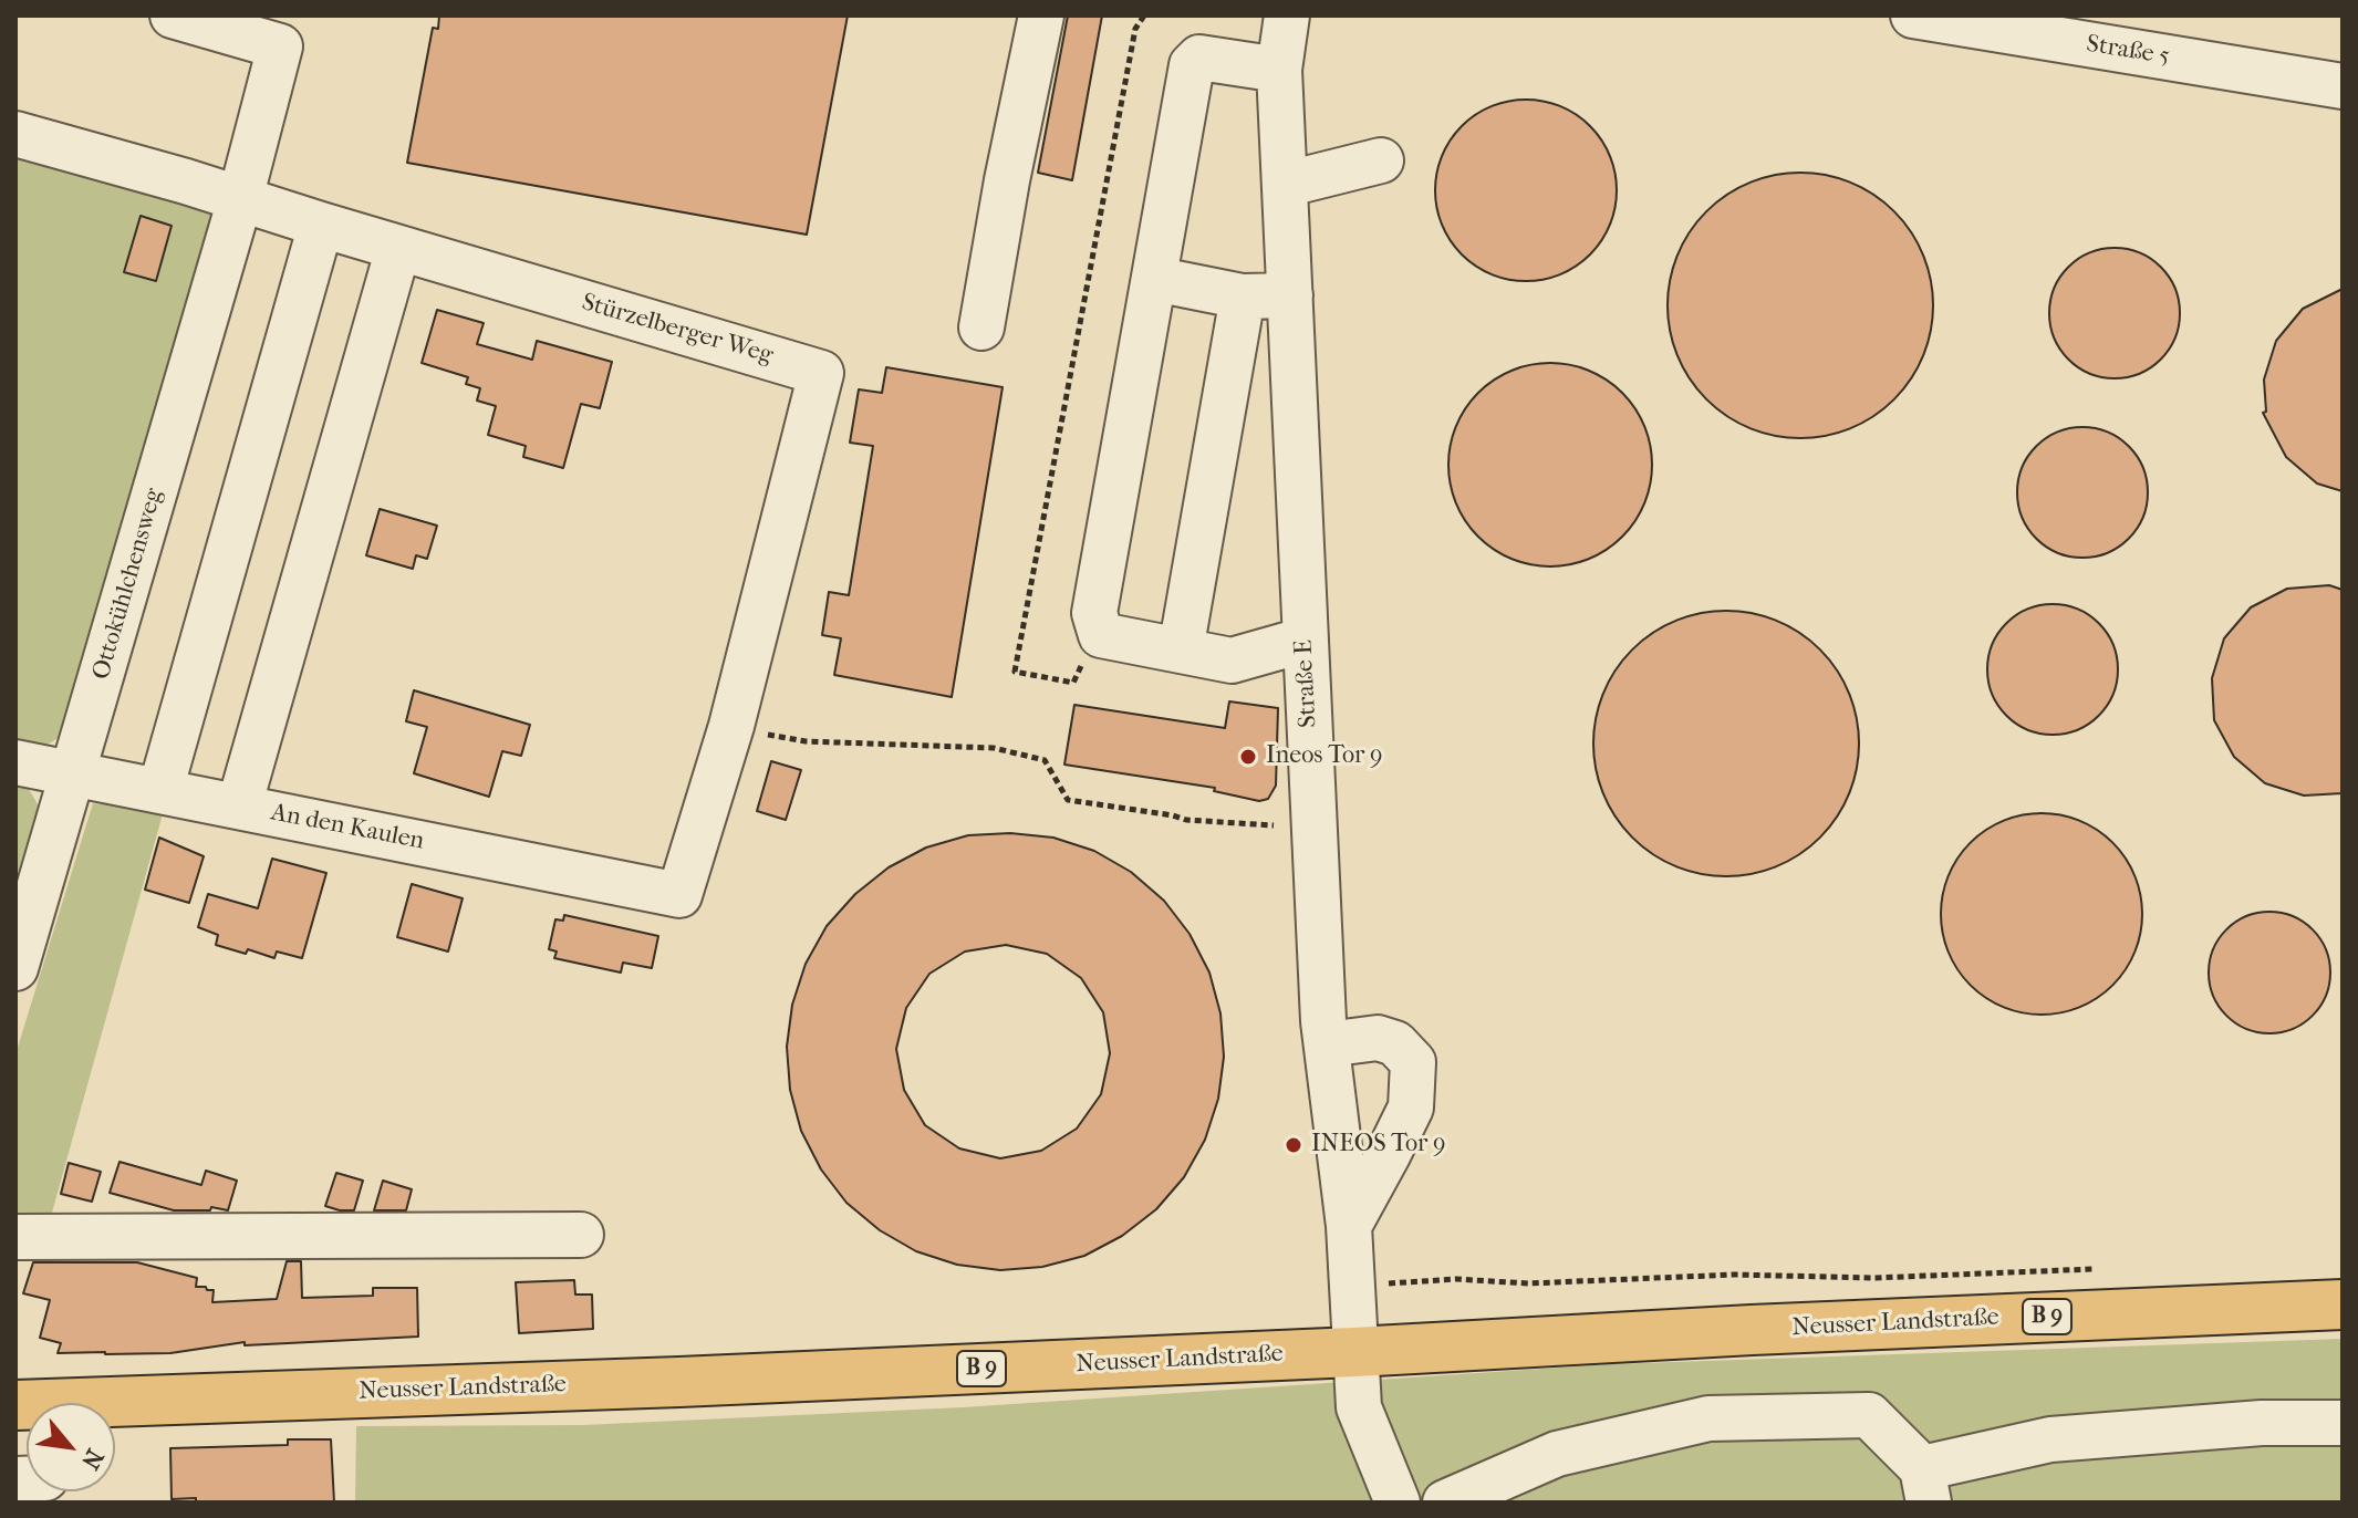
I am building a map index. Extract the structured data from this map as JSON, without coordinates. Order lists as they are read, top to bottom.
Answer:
{
  "streets": {
    "main road": ["B 9", "Neusser Landstraße"],
    "street": [
      "Straße 5",
      "Stürzelberger Weg",
      "Ottokühlchensweg",
      "Straße E",
      "An den Kaulen"
    ]
  },
  "crossings": [
    ["Stürzelberger Weg", "Ottokühlchensweg"],
    ["Stürzelberger Weg", "An den Kaulen"],
    ["Ottokühlchensweg", "An den Kaulen"],
    ["Straße E", "Neusser Landstraße"]
  ],
  "places": ["Ineos Tor 9", "INEOS Tor 9"],
  "north": "bottom right"
}
